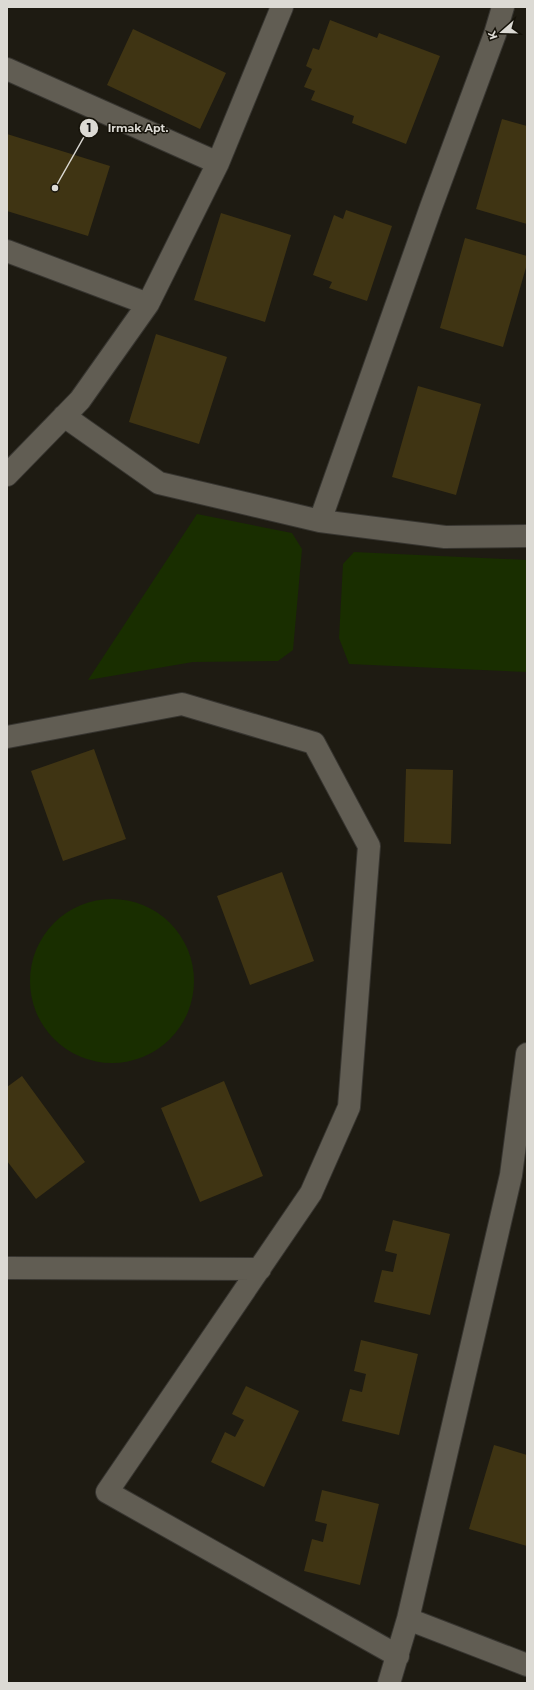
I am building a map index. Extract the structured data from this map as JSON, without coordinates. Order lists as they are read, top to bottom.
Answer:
{
  "places": ["Irmak Apt."],
  "north": "left"
}
